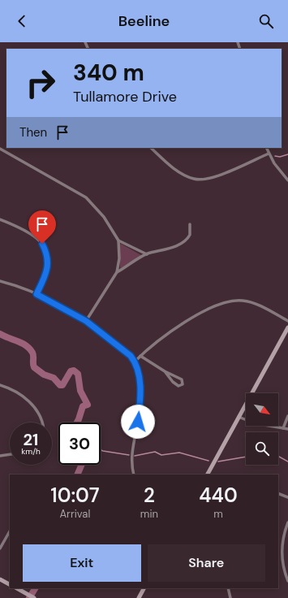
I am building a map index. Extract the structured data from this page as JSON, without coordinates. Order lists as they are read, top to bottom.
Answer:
{
  "north": "bottom right",
  "page": {
    "header": "Beeline",
    "turn": ["340 m", "Tullamore Drive"],
    "then": "Then",
    "speed": "21 km/h",
    "limit": "30",
    "eta": [
      "10:07",
      "Arrival",
      "2",
      "min",
      "440",
      "m"
    ],
    "buttons": ["Exit", "Share"]
  }
}
